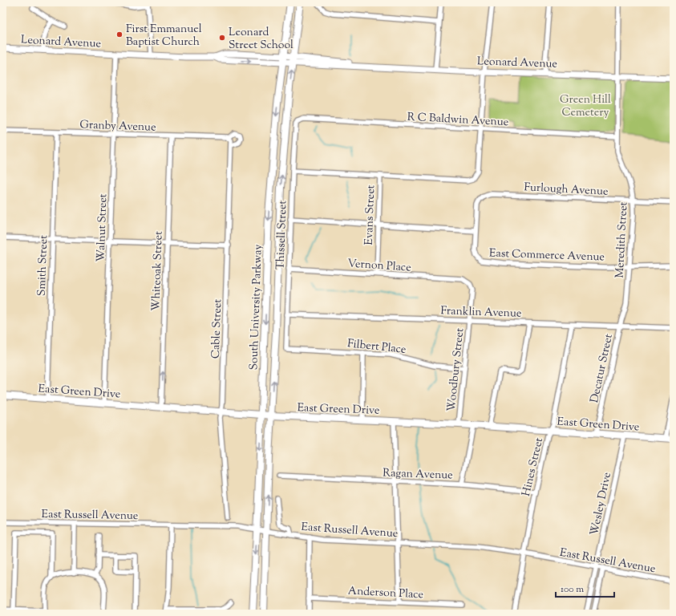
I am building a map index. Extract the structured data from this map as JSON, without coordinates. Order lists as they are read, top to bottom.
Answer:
{
  "streets": {
    "main road": ["South University Parkway", "East Green Drive"],
    "street": [
      "Leonard Avenue",
      "R C Baldwin Avenue",
      "Granby Avenue",
      "Furlough Avenue",
      "Evans Street",
      "Walnut Street",
      "Thissell Street",
      "Meredith Street",
      "East Commerce Avenue",
      "Vernon Place",
      "Smith Street",
      "Whiteoak Street",
      "Franklin Avenue",
      "Cable Street",
      "Filbert Place",
      "Decatur Street",
      "Woodbury Street",
      "Hines Street",
      "Ragan Avenue",
      "Wesley Drive",
      "East Russell Avenue",
      "Anderson Place"
    ]
  },
  "crossings": [
    ["Leonard Avenue", "Walnut Street"],
    ["Leonard Avenue", "Meredith Street"],
    ["Leonard Avenue", "South University Parkway"],
    ["R C Baldwin Avenue", "Thissell Street"],
    ["R C Baldwin Avenue", "Meredith Street"],
    ["Granby Avenue", "Walnut Street"],
    ["Granby Avenue", "Smith Street"],
    ["Granby Avenue", "Whiteoak Street"],
    ["Granby Avenue", "Cable Street"],
    ["Furlough Avenue", "Meredith Street"],
    ["Furlough Avenue", "East Commerce Avenue"],
    ["Evans Street", "Vernon Place"],
    ["Walnut Street", "East Green Drive"],
    ["Thissell Street", "Vernon Place"],
    ["Thissell Street", "Franklin Avenue"],
    ["Thissell Street", "Filbert Place"],
    ["Meredith Street", "East Commerce Avenue"],
    ["Meredith Street", "Franklin Avenue"],
    ["Meredith Street", "Decatur Street"],
    ["Vernon Place", "Woodbury Street"],
    ["Smith Street", "East Green Drive"],
    ["Whiteoak Street", "East Green Drive"],
    ["South University Parkway", "East Green Drive"],
    ["South University Parkway", "East Russell Avenue"],
    ["Franklin Avenue", "Decatur Street"],
    ["Franklin Avenue", "Woodbury Street"],
    ["Franklin Avenue", "Hines Street"],
    ["Cable Street", "East Green Drive"],
    ["Filbert Place", "Woodbury Street"],
    ["Decatur Street", "East Green Drive"],
    ["Woodbury Street", "East Green Drive"],
    ["East Green Drive", "Hines Street"],
    ["East Green Drive", "Wesley Drive"],
    ["Hines Street", "Ragan Avenue"],
    ["Hines Street", "East Russell Avenue"],
    ["Wesley Drive", "East Russell Avenue"]
  ],
  "one_way": ["Whiteoak Street"],
  "parks": ["Green Hill Cemetery"],
  "places": ["First Emmanuel Baptist Church", "Leonard Street School"],
  "scale_bar": "100 m"
}
